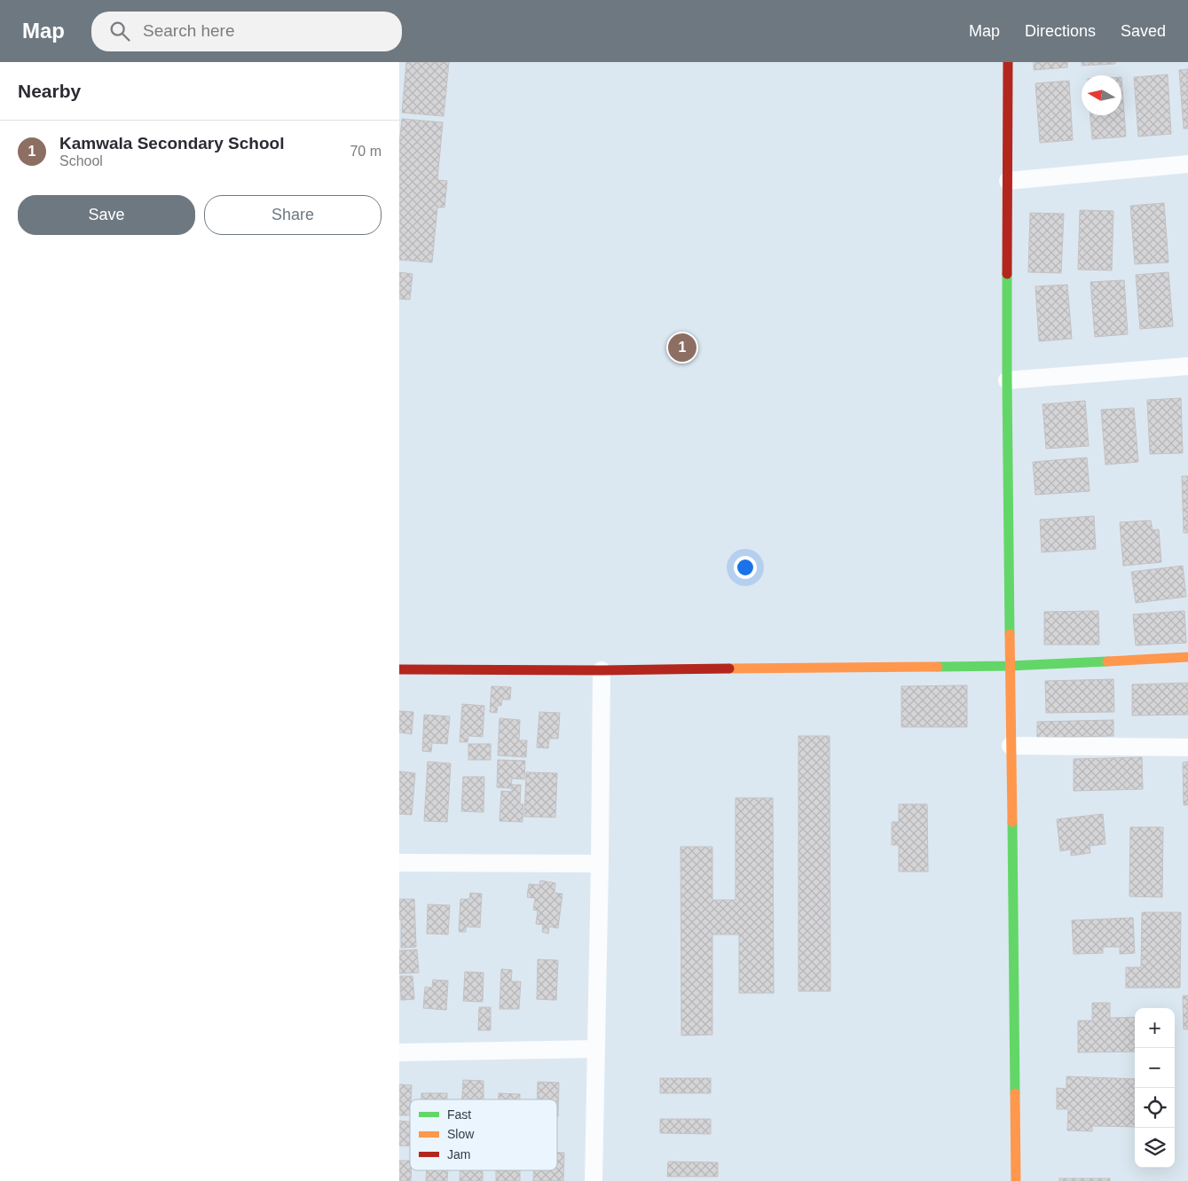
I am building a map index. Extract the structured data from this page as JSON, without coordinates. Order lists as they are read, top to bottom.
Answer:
{
  "legend": ["Fast", "Slow", "Jam"],
  "north": "left",
  "page": {
    "header": "Map",
    "search": "Search here",
    "nav": ["Map", "Directions", "Saved"],
    "heading": "Nearby",
    "list": [
      {
        "mark": "1",
        "name": "Kamwala Secondary School",
        "note": "School",
        "value": "70 m"
      }
    ],
    "buttons": ["Save", "Share"],
    "pins": "1",
    "map_buttons": ["+", "−"]
  }
}
